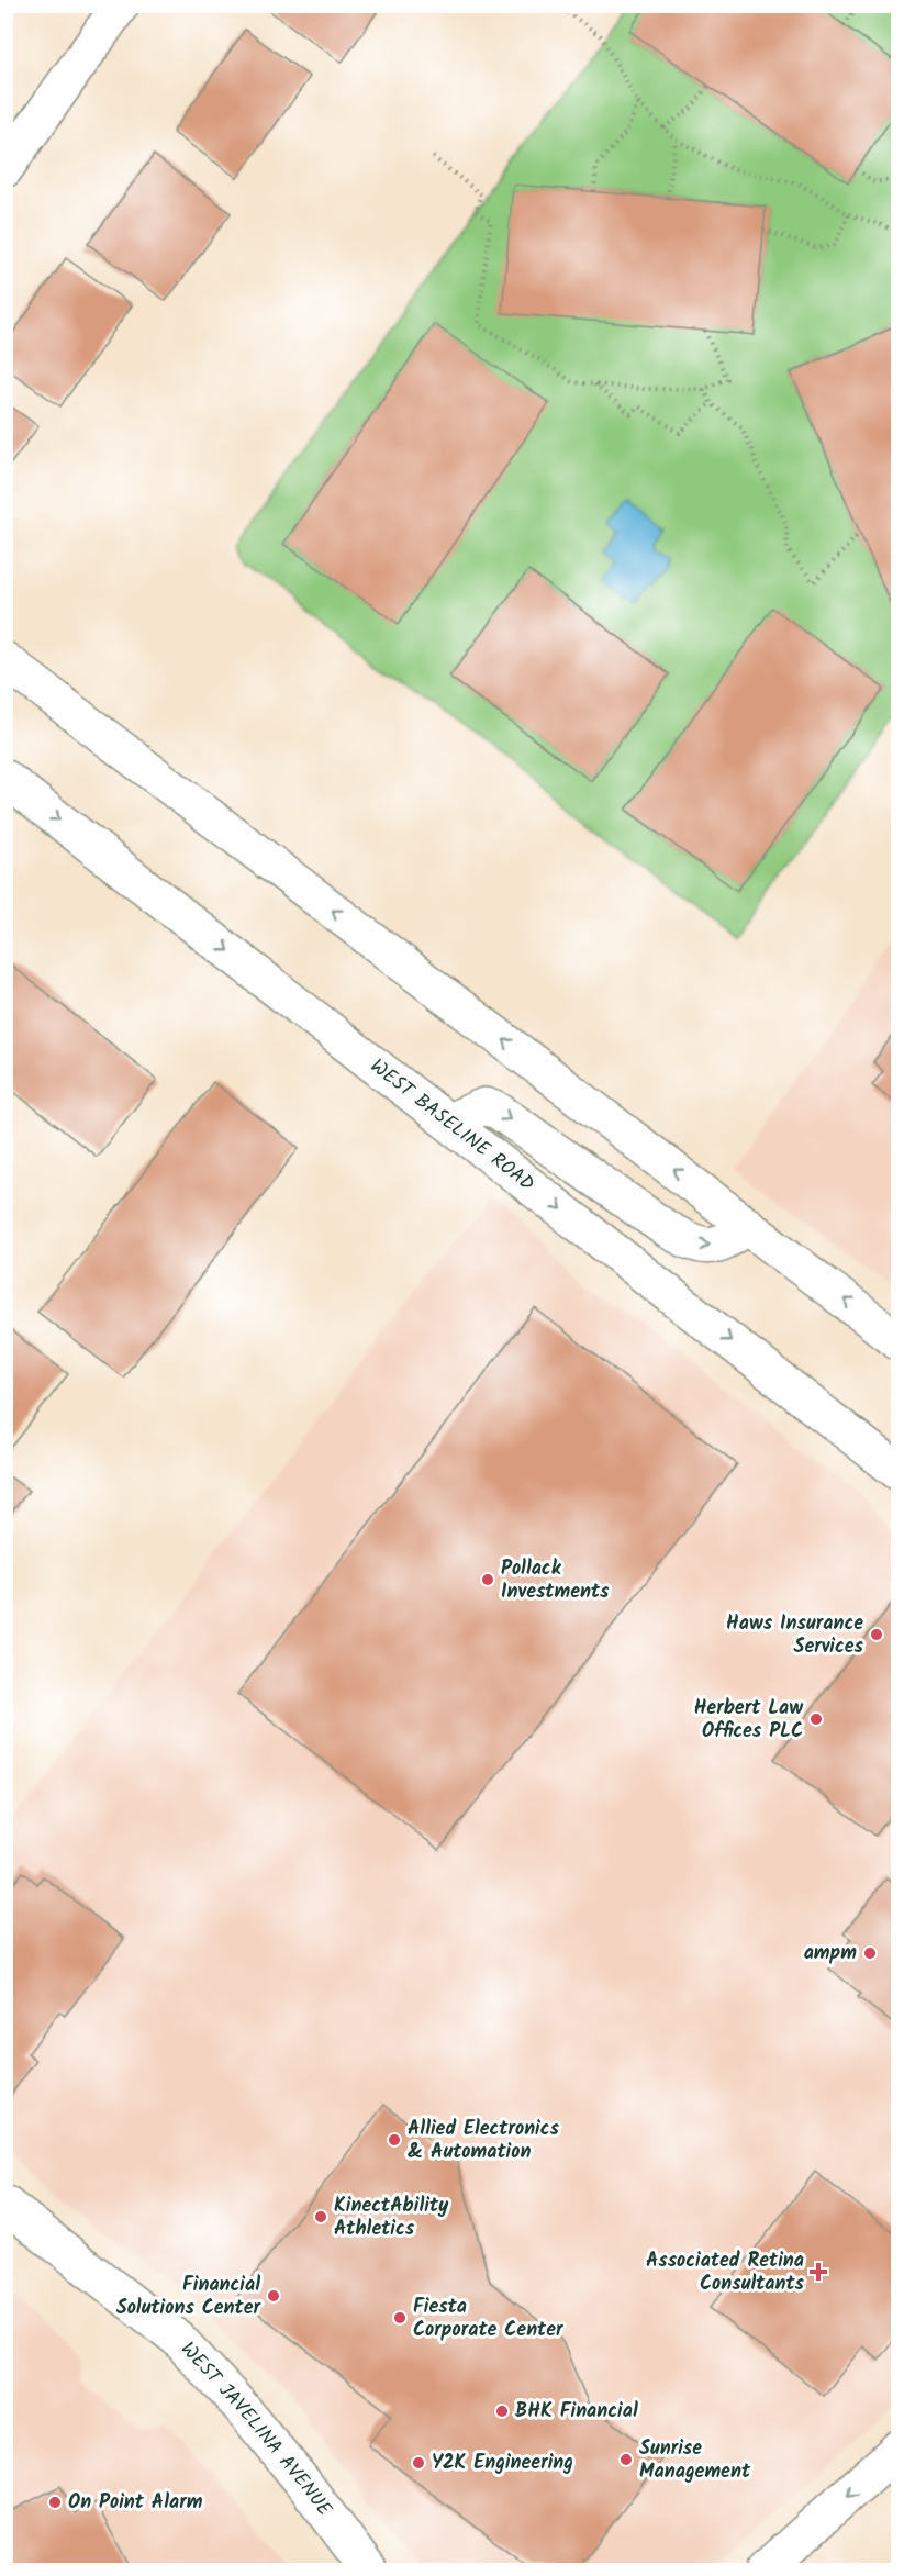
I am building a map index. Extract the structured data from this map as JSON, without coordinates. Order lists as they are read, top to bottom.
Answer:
{
  "streets": {
    "main road": ["WEST BASELINE ROAD", "WEST JAVELINA AVENUE"]
  },
  "places": {
    "other": [
      "Pollack Investments",
      "Haws Insurance Services",
      "Herbert Law Offices PLC",
      "ampm",
      "Allied Electronics & Automation",
      "KinectAbility Athletics",
      "Financial Solutions Center",
      "Fiesta Corporate Center",
      "BHK Financial",
      "Sunrise Management",
      "Y2K Engineering",
      "On Point Alarm"
    ],
    "health": ["Associated Retina Consultants"]
  }
}
